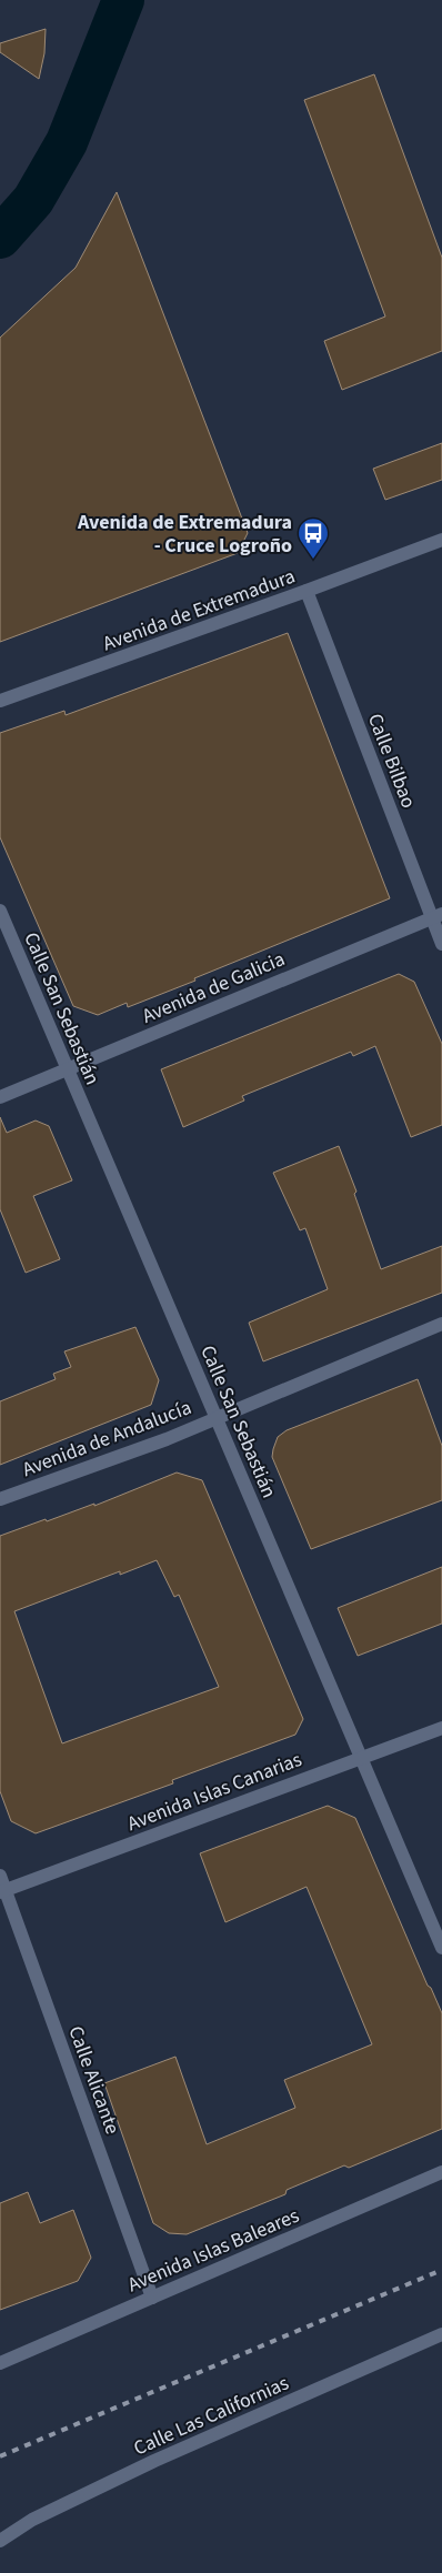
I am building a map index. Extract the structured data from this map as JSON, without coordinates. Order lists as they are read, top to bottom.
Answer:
{
  "streets": {
    "street": [
      "Avenida de Extremadura",
      "Calle Bilbao",
      "Avenida de Galicia",
      "Calle San Sebastián",
      "Avenida de Andalucía",
      "Avenida Islas Canarias",
      "Calle Alicante",
      "Avenida Islas Baleares",
      "Calle Las Californias"
    ]
  },
  "crossings": [
    ["Avenida de Extremadura", "Calle Bilbao"],
    ["Calle Bilbao", "Avenida de Galicia"],
    ["Avenida de Galicia", "Calle San Sebastián"],
    ["Calle San Sebastián", "Avenida de Andalucía"],
    ["Calle San Sebastián", "Avenida Islas Canarias"],
    ["Avenida Islas Canarias", "Calle Alicante"],
    ["Calle Alicante", "Avenida Islas Baleares"]
  ],
  "places": {
    "bus stop": ["Avenida de Extremadura - Cruce Logroño"]
  }
}
